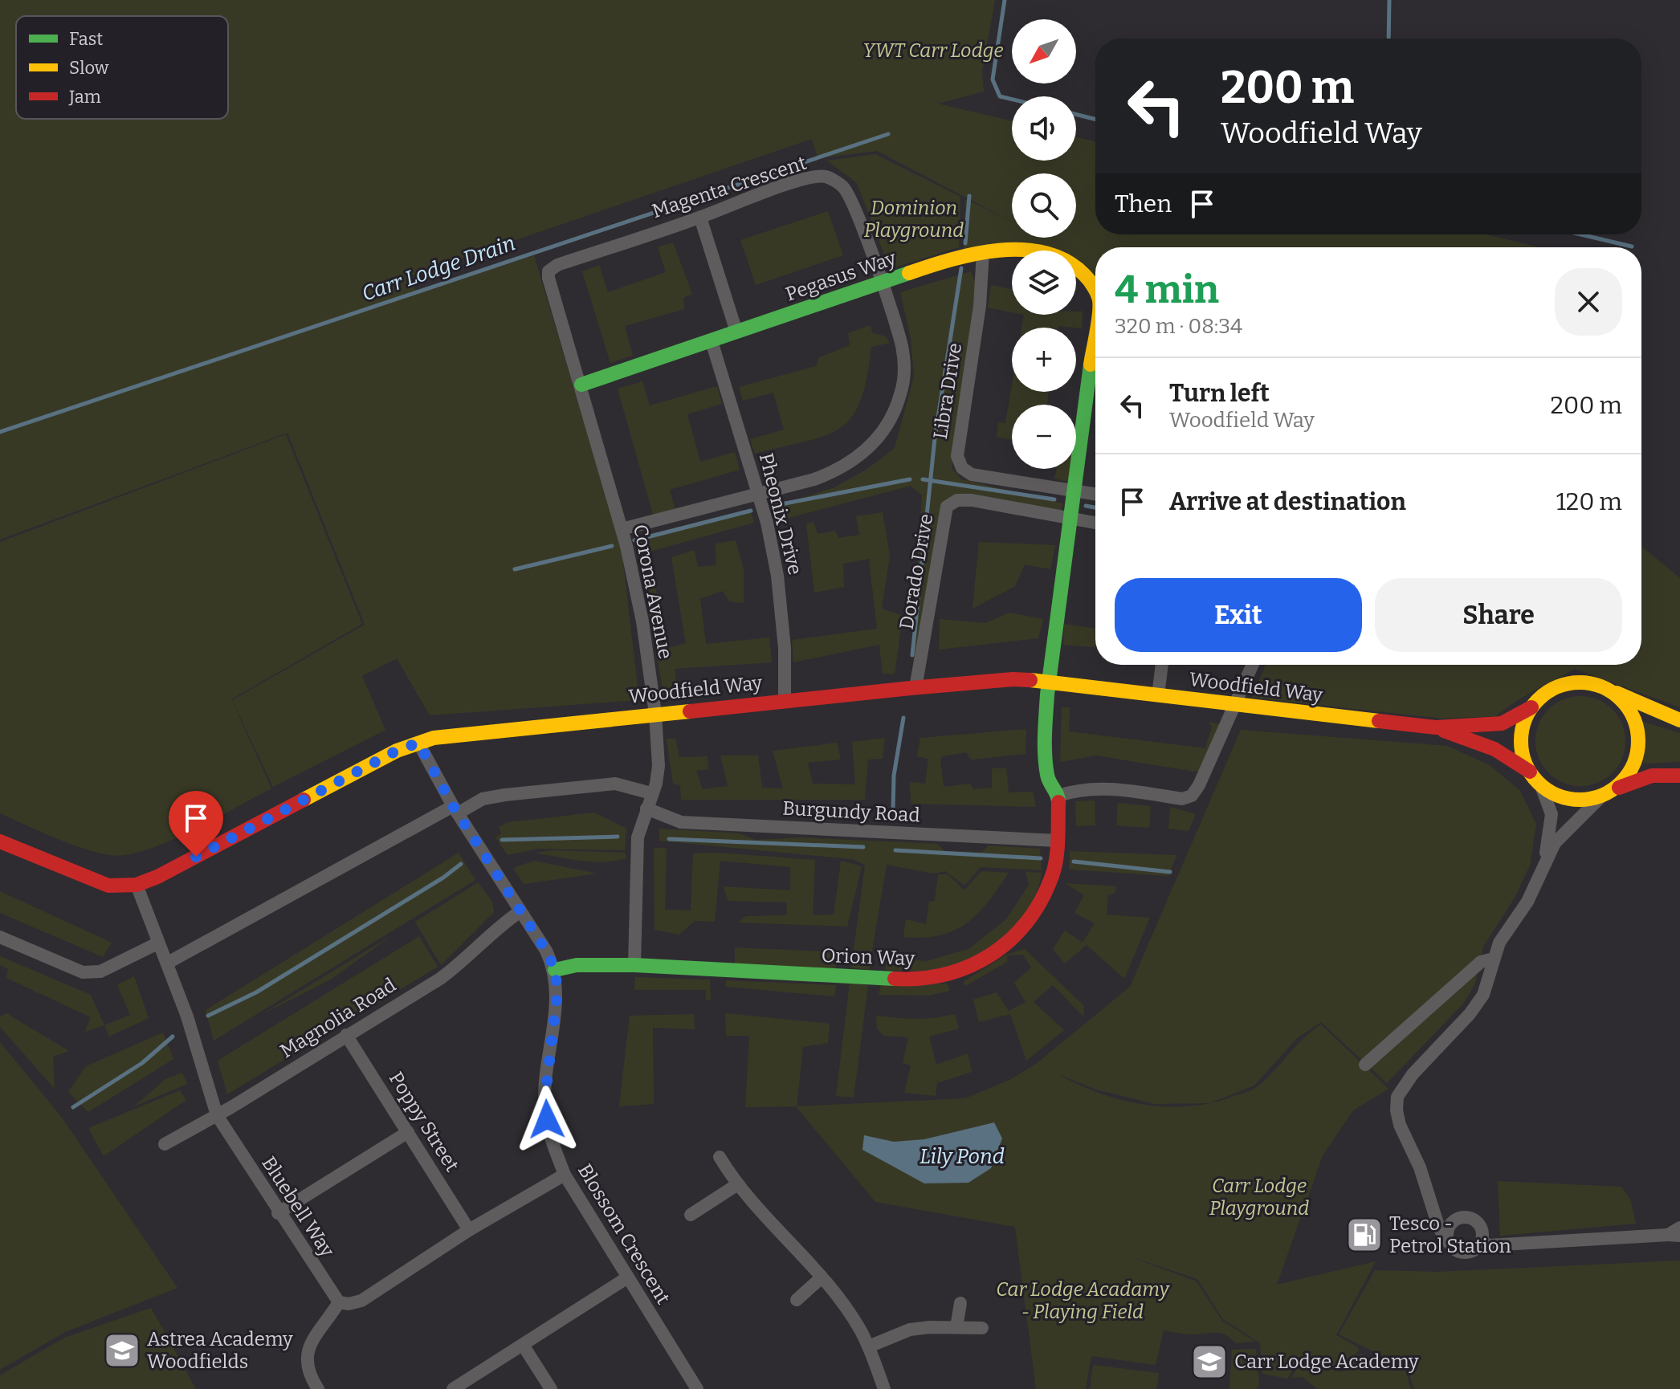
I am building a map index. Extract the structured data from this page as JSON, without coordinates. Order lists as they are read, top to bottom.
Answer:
{
  "streets": {
    "street": [
      "Magenta Crescent",
      "Pegasus Way",
      "Libra Drive",
      "Pheonix Drive",
      "Dorado Drive",
      "Corona Avenue",
      "Woodfield Way",
      "Burgundy Road",
      "Orion Way",
      "Magnolia Road",
      "Poppy Street",
      "Bluebell Way",
      "Blossom Crescent"
    ]
  },
  "crossings": [
    ["Magenta Crescent", "Pegasus Way"],
    ["Magenta Crescent", "Pheonix Drive"],
    ["Magenta Crescent", "Corona Avenue"],
    ["Pegasus Way", "Libra Drive"],
    ["Pegasus Way", "Pheonix Drive"],
    ["Pegasus Way", "Dorado Drive"],
    ["Pegasus Way", "Corona Avenue"],
    ["Pegasus Way", "Woodfield Way"],
    ["Pegasus Way", "Orion Way"],
    ["Pheonix Drive", "Woodfield Way"],
    ["Dorado Drive", "Woodfield Way"],
    ["Corona Avenue", "Woodfield Way"],
    ["Corona Avenue", "Burgundy Road"],
    ["Corona Avenue", "Orion Way"],
    ["Woodfield Way", "Orion Way"],
    ["Woodfield Way", "Bluebell Way"],
    ["Woodfield Way", "Blossom Crescent"],
    ["Burgundy Road", "Orion Way"],
    ["Orion Way", "Blossom Crescent"],
    ["Magnolia Road", "Poppy Street"],
    ["Magnolia Road", "Bluebell Way"],
    ["Magnolia Road", "Blossom Crescent"]
  ],
  "water": ["Carr Lodge Drain", "Lily Pond"],
  "parks": [
    "YWT Carr Lodge",
    "Dominion Playground",
    "Carr Lodge Playground",
    "Car Lodge Acadamy - Playing Field"
  ],
  "places": {
    "fuel station": ["Tesco - Petrol Station"],
    "school or university": ["Astrea Academy Woodfields", "Carr Lodge Academy"]
  },
  "legend": ["Fast", "Slow", "Jam"],
  "north": "bottom left",
  "page": {
    "map_buttons": ["+", "−"],
    "turn": ["200 m", "Woodfield Way"],
    "then": "Then",
    "heading": ["4 min", "320 m · 08:34"],
    "list": [
      {
        "name": "Turn left",
        "note": "Woodfield Way",
        "value": "200 m"
      },
      {
        "name": "Arrive at destination",
        "value": "120 m"
      }
    ],
    "buttons": ["Exit", "Share"]
  }
}
